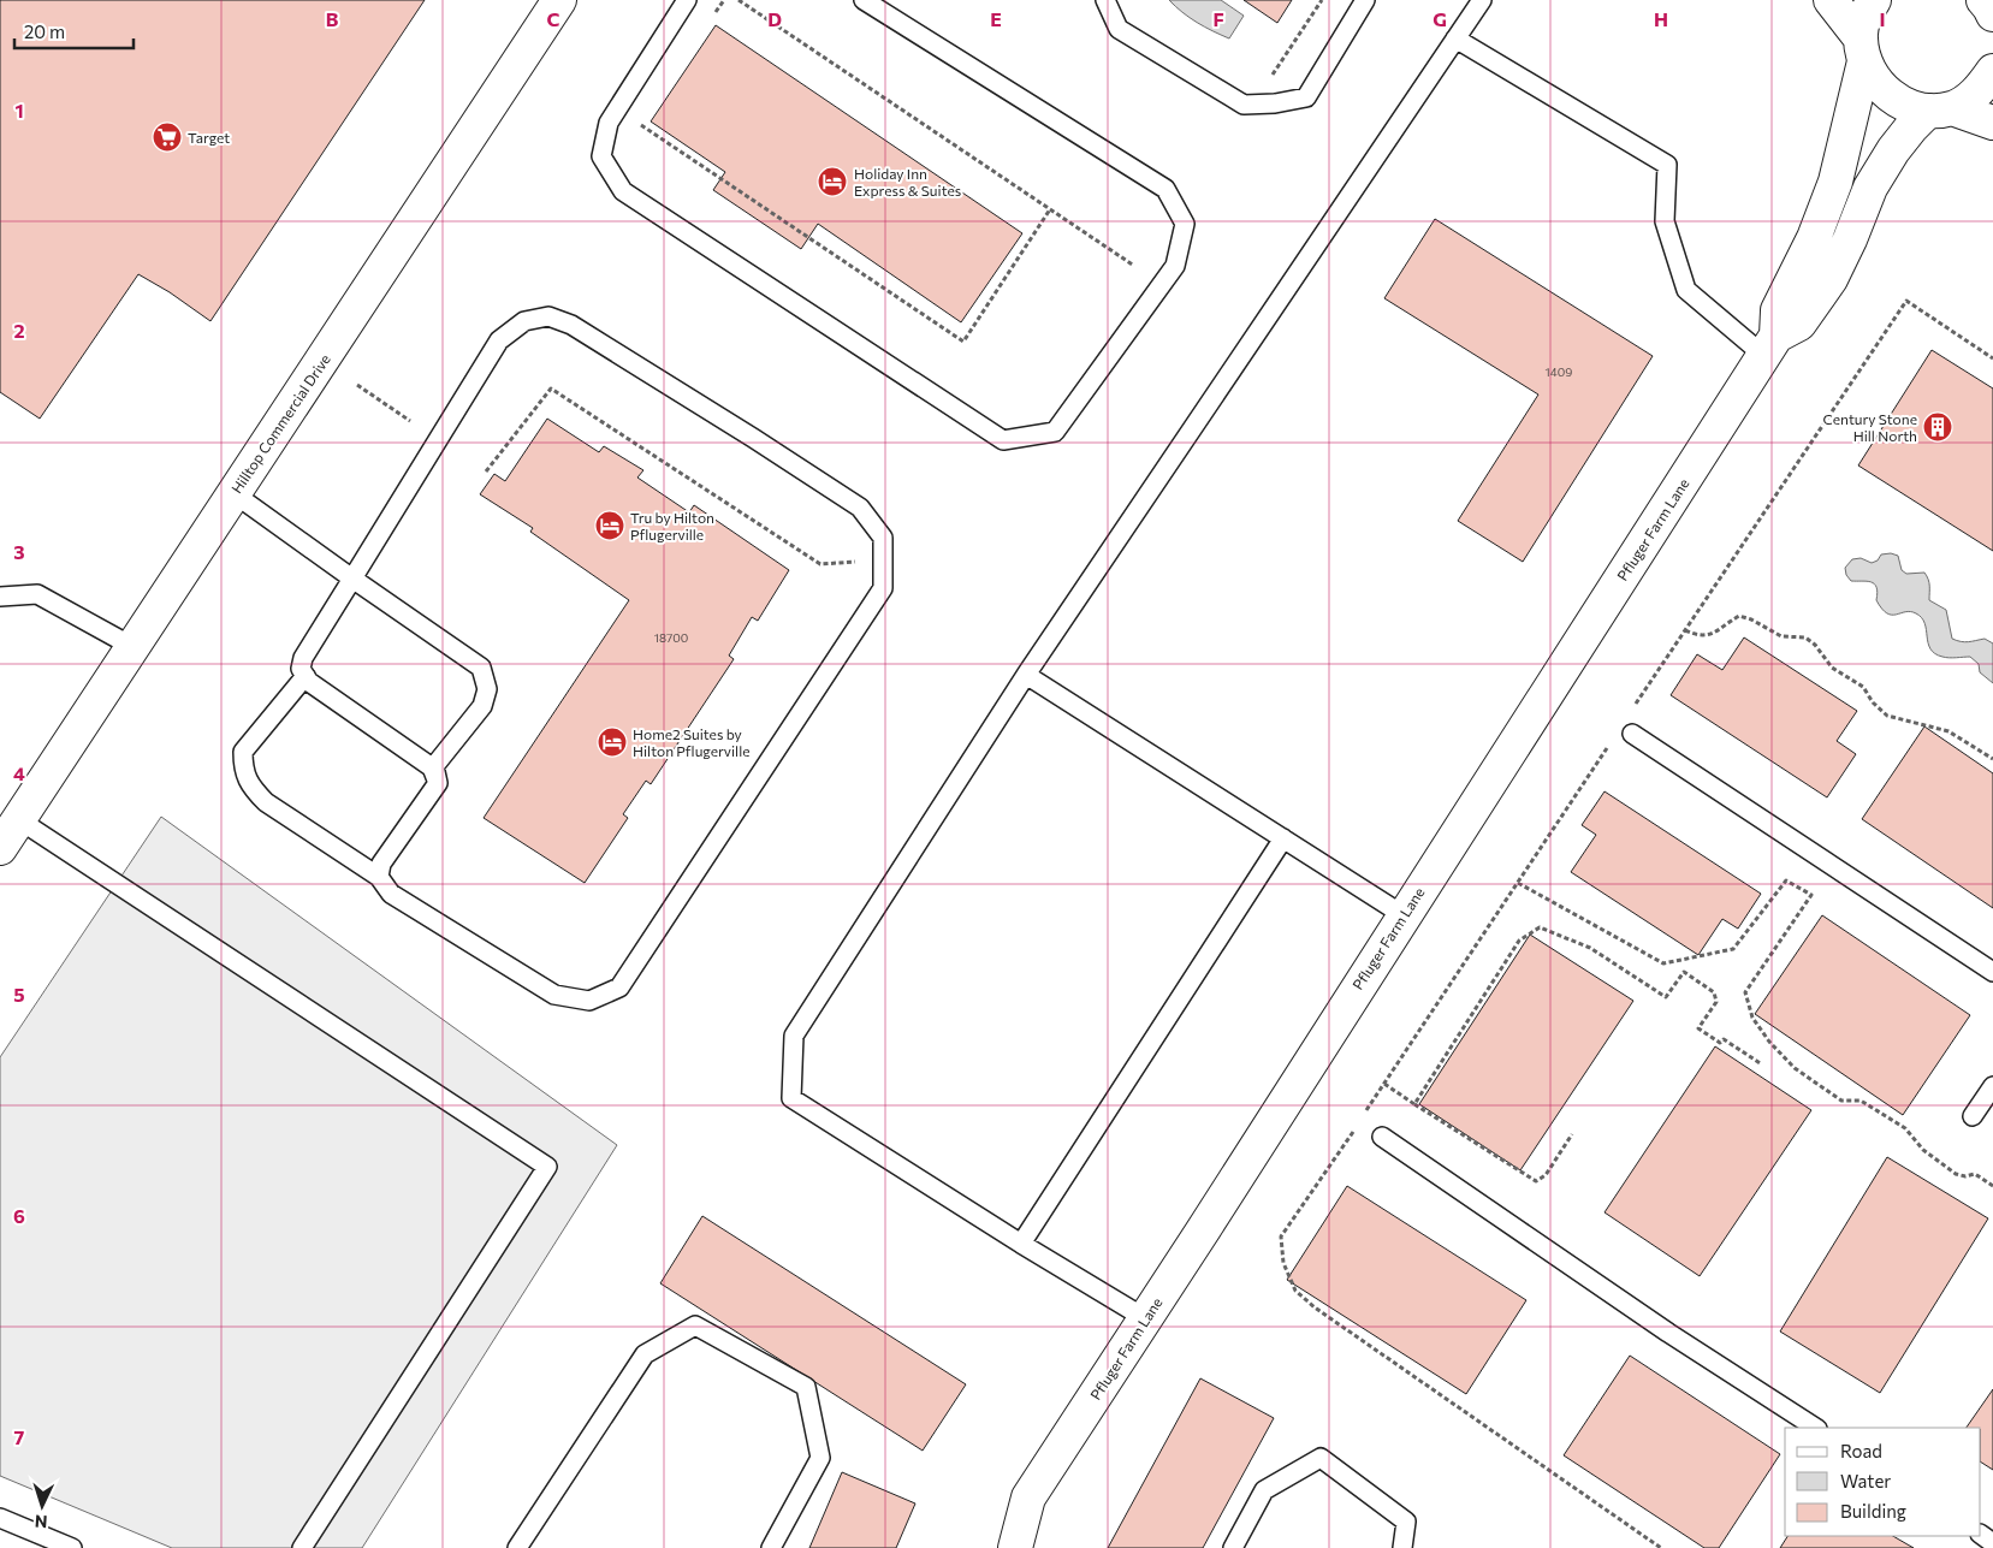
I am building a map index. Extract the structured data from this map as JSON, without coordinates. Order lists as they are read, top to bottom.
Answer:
{
  "streets": {
    "street": ["Hilltop Commercial Drive", "Pfluger Farm Lane"]
  },
  "places": {
    "supermarket": ["Target"],
    "hotel": ["Holiday Inn Express & Suites", "Tru by Hilton Pflugerville", "Home2 Suites by Hilton Pflugerville"],
    "building": ["Century Stone Hill North"]
  },
  "house_numbers": ["1409", "18700"],
  "legend": ["Road", "Water", "Building"],
  "scale_bar": "20 m",
  "north": "bottom",
  "grid": {
    "columns": [
      "B",
      "C",
      "D",
      "E",
      "F",
      "G",
      "H",
      "I"
    ],
    "rows": [
      "1",
      "2",
      "3",
      "4",
      "5",
      "6",
      "7"
    ]
  }
}
